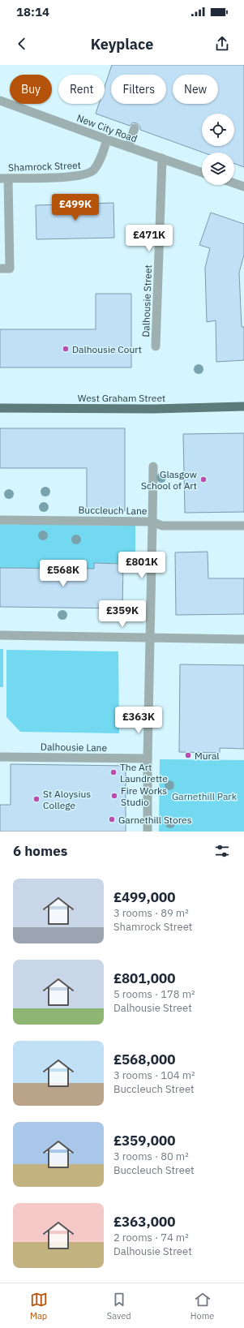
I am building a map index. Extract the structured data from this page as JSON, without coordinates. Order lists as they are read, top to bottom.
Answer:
{
  "streets": {
    "main road": ["West Graham Street"],
    "street": [
      "New City Road",
      "Shamrock Street",
      "Dalhousie Street",
      "Buccleuch Lane",
      "Dalhousie Lane"
    ]
  },
  "crossings": [
    ["New City Road", "Shamrock Street"],
    ["New City Road", "Dalhousie Street"]
  ],
  "parks": ["Garnethill Park"],
  "places": [
    "Dalhousie Court",
    "Glasgow School of Art",
    "Mural",
    "The Art Laundrette",
    "Fire Works Studio",
    "St Aloysius College",
    "Garnethill Stores"
  ],
  "page": {
    "status": "18:14",
    "header": "Keyplace",
    "chip": [
      "Buy",
      "Rent",
      "Filters",
      "New"
    ],
    "price": [
      "£499K",
      "£471K",
      "£801K",
      "£568K",
      "£359K",
      "£363K"
    ],
    "heading": "6 homes",
    "list": [
      {
        "name": "£499,000",
        "note": "3 rooms · 89 m² · Shamrock Street"
      },
      {
        "name": "£801,000",
        "note": "5 rooms · 178 m² · Dalhousie Street"
      },
      {
        "name": "£568,000",
        "note": "3 rooms · 104 m² · Buccleuch Street"
      },
      {
        "name": "£359,000",
        "note": "3 rooms · 80 m² · Buccleuch Street"
      },
      {
        "name": "£363,000",
        "note": "2 rooms · 74 m² · Dalhousie Street"
      }
    ],
    "tabs": ["Map", "Saved", "Home"]
  }
}
